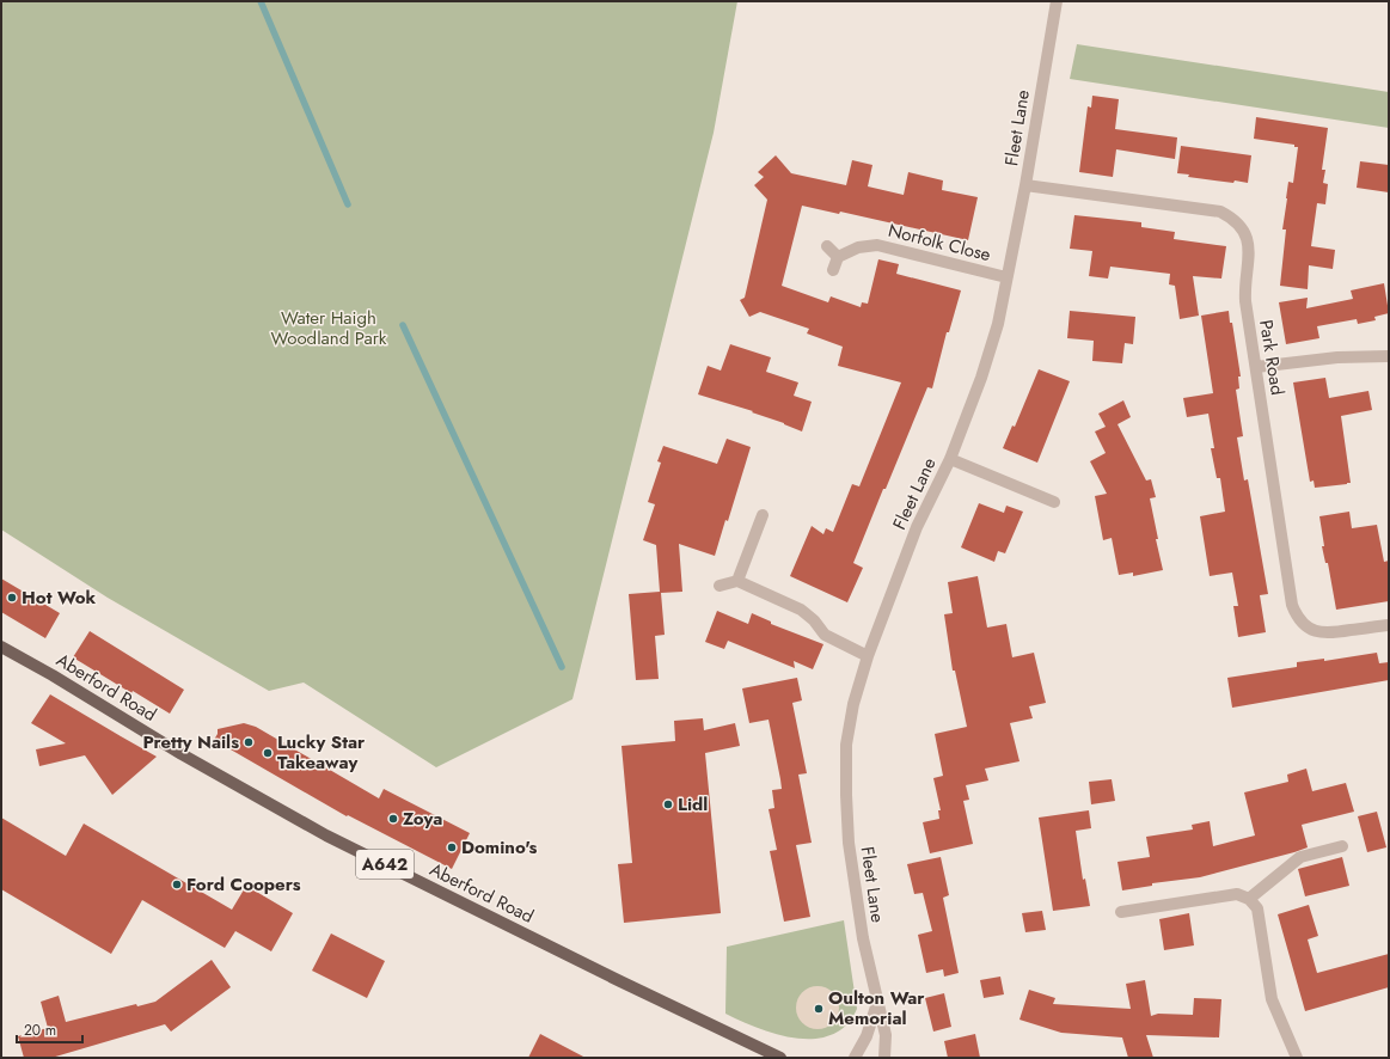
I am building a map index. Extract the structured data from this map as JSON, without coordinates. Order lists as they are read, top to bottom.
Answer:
{
  "streets": {
    "main road": ["Aberford Road", "A642"],
    "street": ["Fleet Lane", "Norfolk Close", "Park Road"]
  },
  "crossings": [
    ["Fleet Lane", "Norfolk Close"],
    ["Fleet Lane", "Park Road"]
  ],
  "parks": ["Water Haigh Woodland Park"],
  "places": [
    "Hot Wok",
    "Pretty Nails",
    "Lucky Star Takeaway",
    "Lidl",
    "Zoya",
    "Domino's",
    "Ford Coopers",
    "Oulton War Memorial"
  ],
  "scale_bar": "20 m"
}
